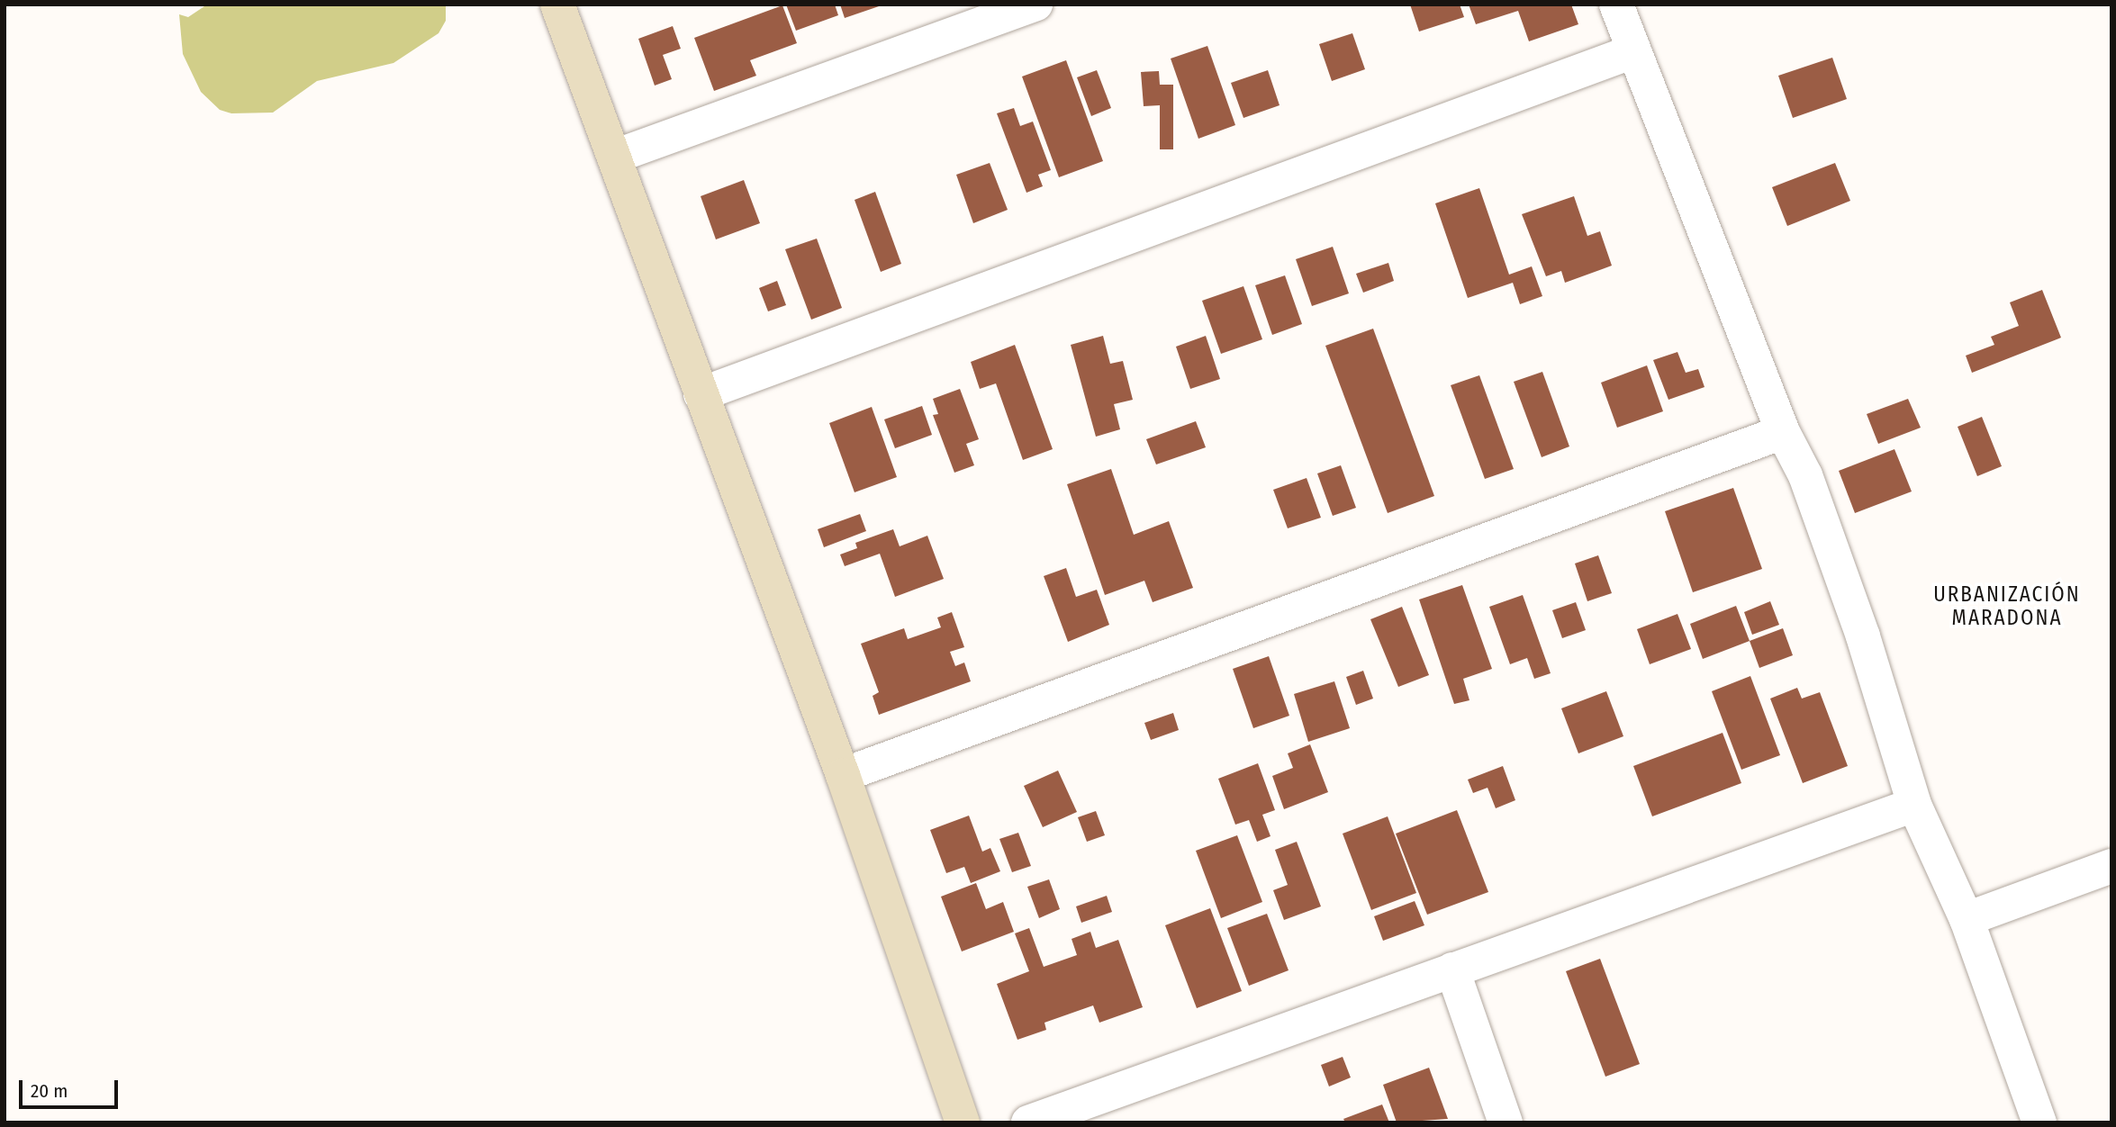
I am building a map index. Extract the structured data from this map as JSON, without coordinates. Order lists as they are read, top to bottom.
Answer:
{
  "districts": ["URBANIZACIÓN MARADONA"],
  "scale_bar": "20 m"
}
